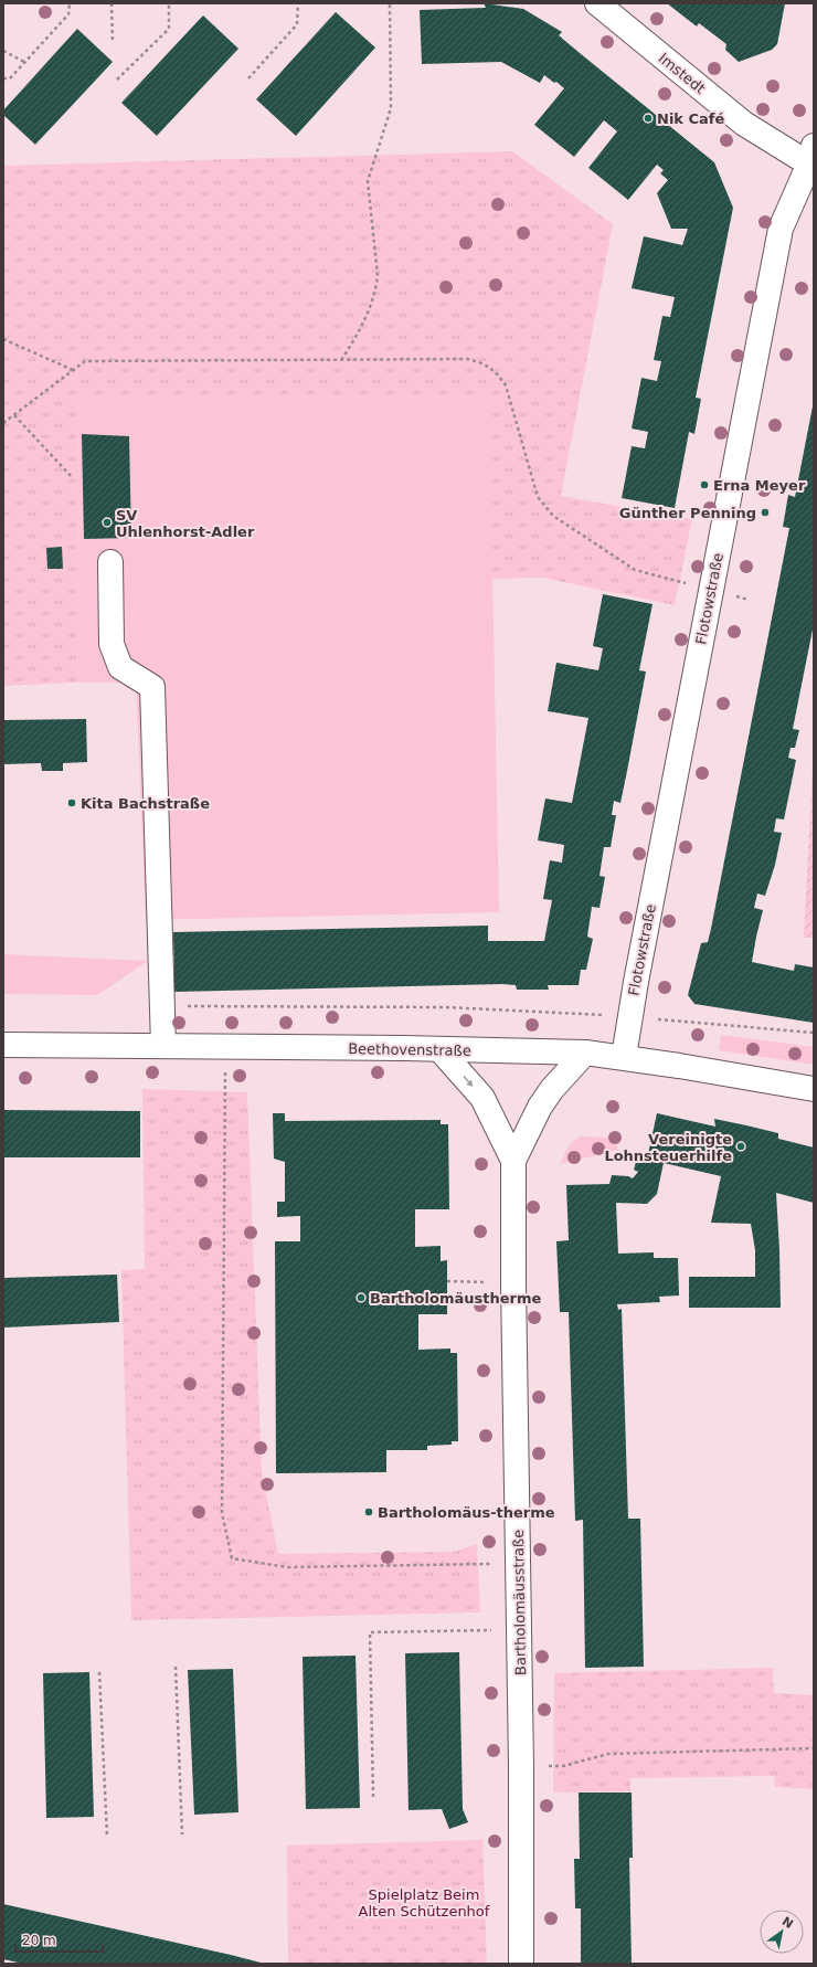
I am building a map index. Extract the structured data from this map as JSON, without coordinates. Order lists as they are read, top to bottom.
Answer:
{
  "streets": {
    "street": [
      "Imstedt",
      "Flotowstraße",
      "Beethovenstraße",
      "Bartholomäusstraße"
    ]
  },
  "crossings": [
    ["Imstedt", "Flotowstraße"],
    ["Flotowstraße", "Beethovenstraße"],
    ["Beethovenstraße", "Bartholomäusstraße"]
  ],
  "parks": ["Spielplatz Beim Alten Schützenhof"],
  "places": [
    "Nik Café",
    "Erna Meyer",
    "Günther Penning",
    "SV Uhlenhorst-Adler",
    "Kita Bachstraße",
    "Vereinigte Lohnsteuerhilfe",
    "Bartholomäustherme",
    "Bartholomäus-therme"
  ],
  "scale_bar": "20 m",
  "north": "top right"
}
